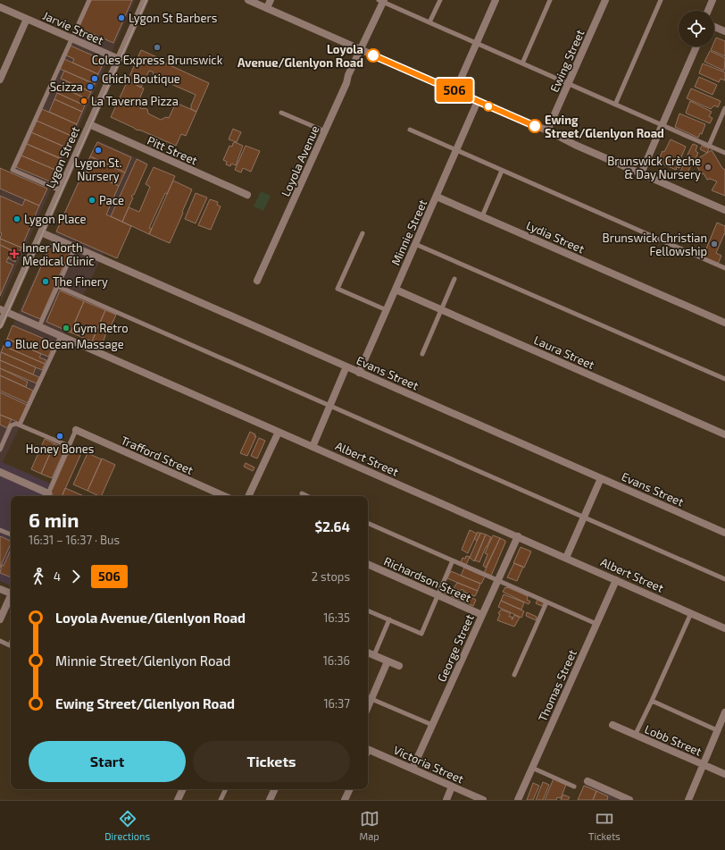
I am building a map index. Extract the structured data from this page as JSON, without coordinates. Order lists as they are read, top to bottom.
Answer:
{
  "streets": {
    "street": [
      "Jarvie Street",
      "Ewing Street",
      "Pitt Street",
      "Lygon Street",
      "Loyola Avenue",
      "Minnie Street",
      "Lydia Street",
      "Laura Street",
      "Evans Street",
      "Trafford Street",
      "Albert Street",
      "Richardson Street",
      "George Street",
      "Thomas Street",
      "Lobb Street",
      "Victoria Street"
    ]
  },
  "crossings": [
    ["Jarvie Street", "Lygon Street"],
    ["Pitt Street", "Lygon Street"],
    ["Lygon Street", "Evans Street"],
    ["Lygon Street", "Albert Street"],
    ["Minnie Street", "Lydia Street"],
    ["Minnie Street", "Laura Street"],
    ["Minnie Street", "Evans Street"],
    ["Albert Street", "George Street"],
    ["Albert Street", "Thomas Street"],
    ["Richardson Street", "George Street"],
    ["George Street", "Victoria Street"]
  ],
  "places": {
    "other": [
      "Lygon St Barbers",
      "Coles Express Brunswick",
      "Loyola Avenue/Glenlyon Road",
      "Chich Boutique",
      "Scizza",
      "La Taverna Pizza",
      "Ewing Street/Glenlyon Road",
      "Lygon St. Nursery",
      "Brunswick Crèche & Day Nursery",
      "Pace",
      "Lygon Place",
      "Brunswick Christian Fellowship",
      "The Finery",
      "Gym Retro",
      "Blue Ocean Massage",
      "Honey Bones"
    ],
    "health": ["Inner North Medical Clinic"]
  },
  "lines": ["bus line 506"],
  "page": {
    "on_map": "506",
    "heading": ["6 min", "16:31 – 16:37 · Bus", "$2.64"],
    "legs": ["4", "506", "2 stops"],
    "list": [
      {
        "name": "Loyola Avenue/Glenlyon Road",
        "value": "16:35"
      },
      {
        "name": "Minnie Street/Glenlyon Road",
        "value": "16:36"
      },
      {
        "name": "Ewing Street/Glenlyon Road",
        "value": "16:37"
      }
    ],
    "buttons": ["Start", "Tickets"],
    "tabs": ["Directions", "Map", "Tickets"]
  }
}
